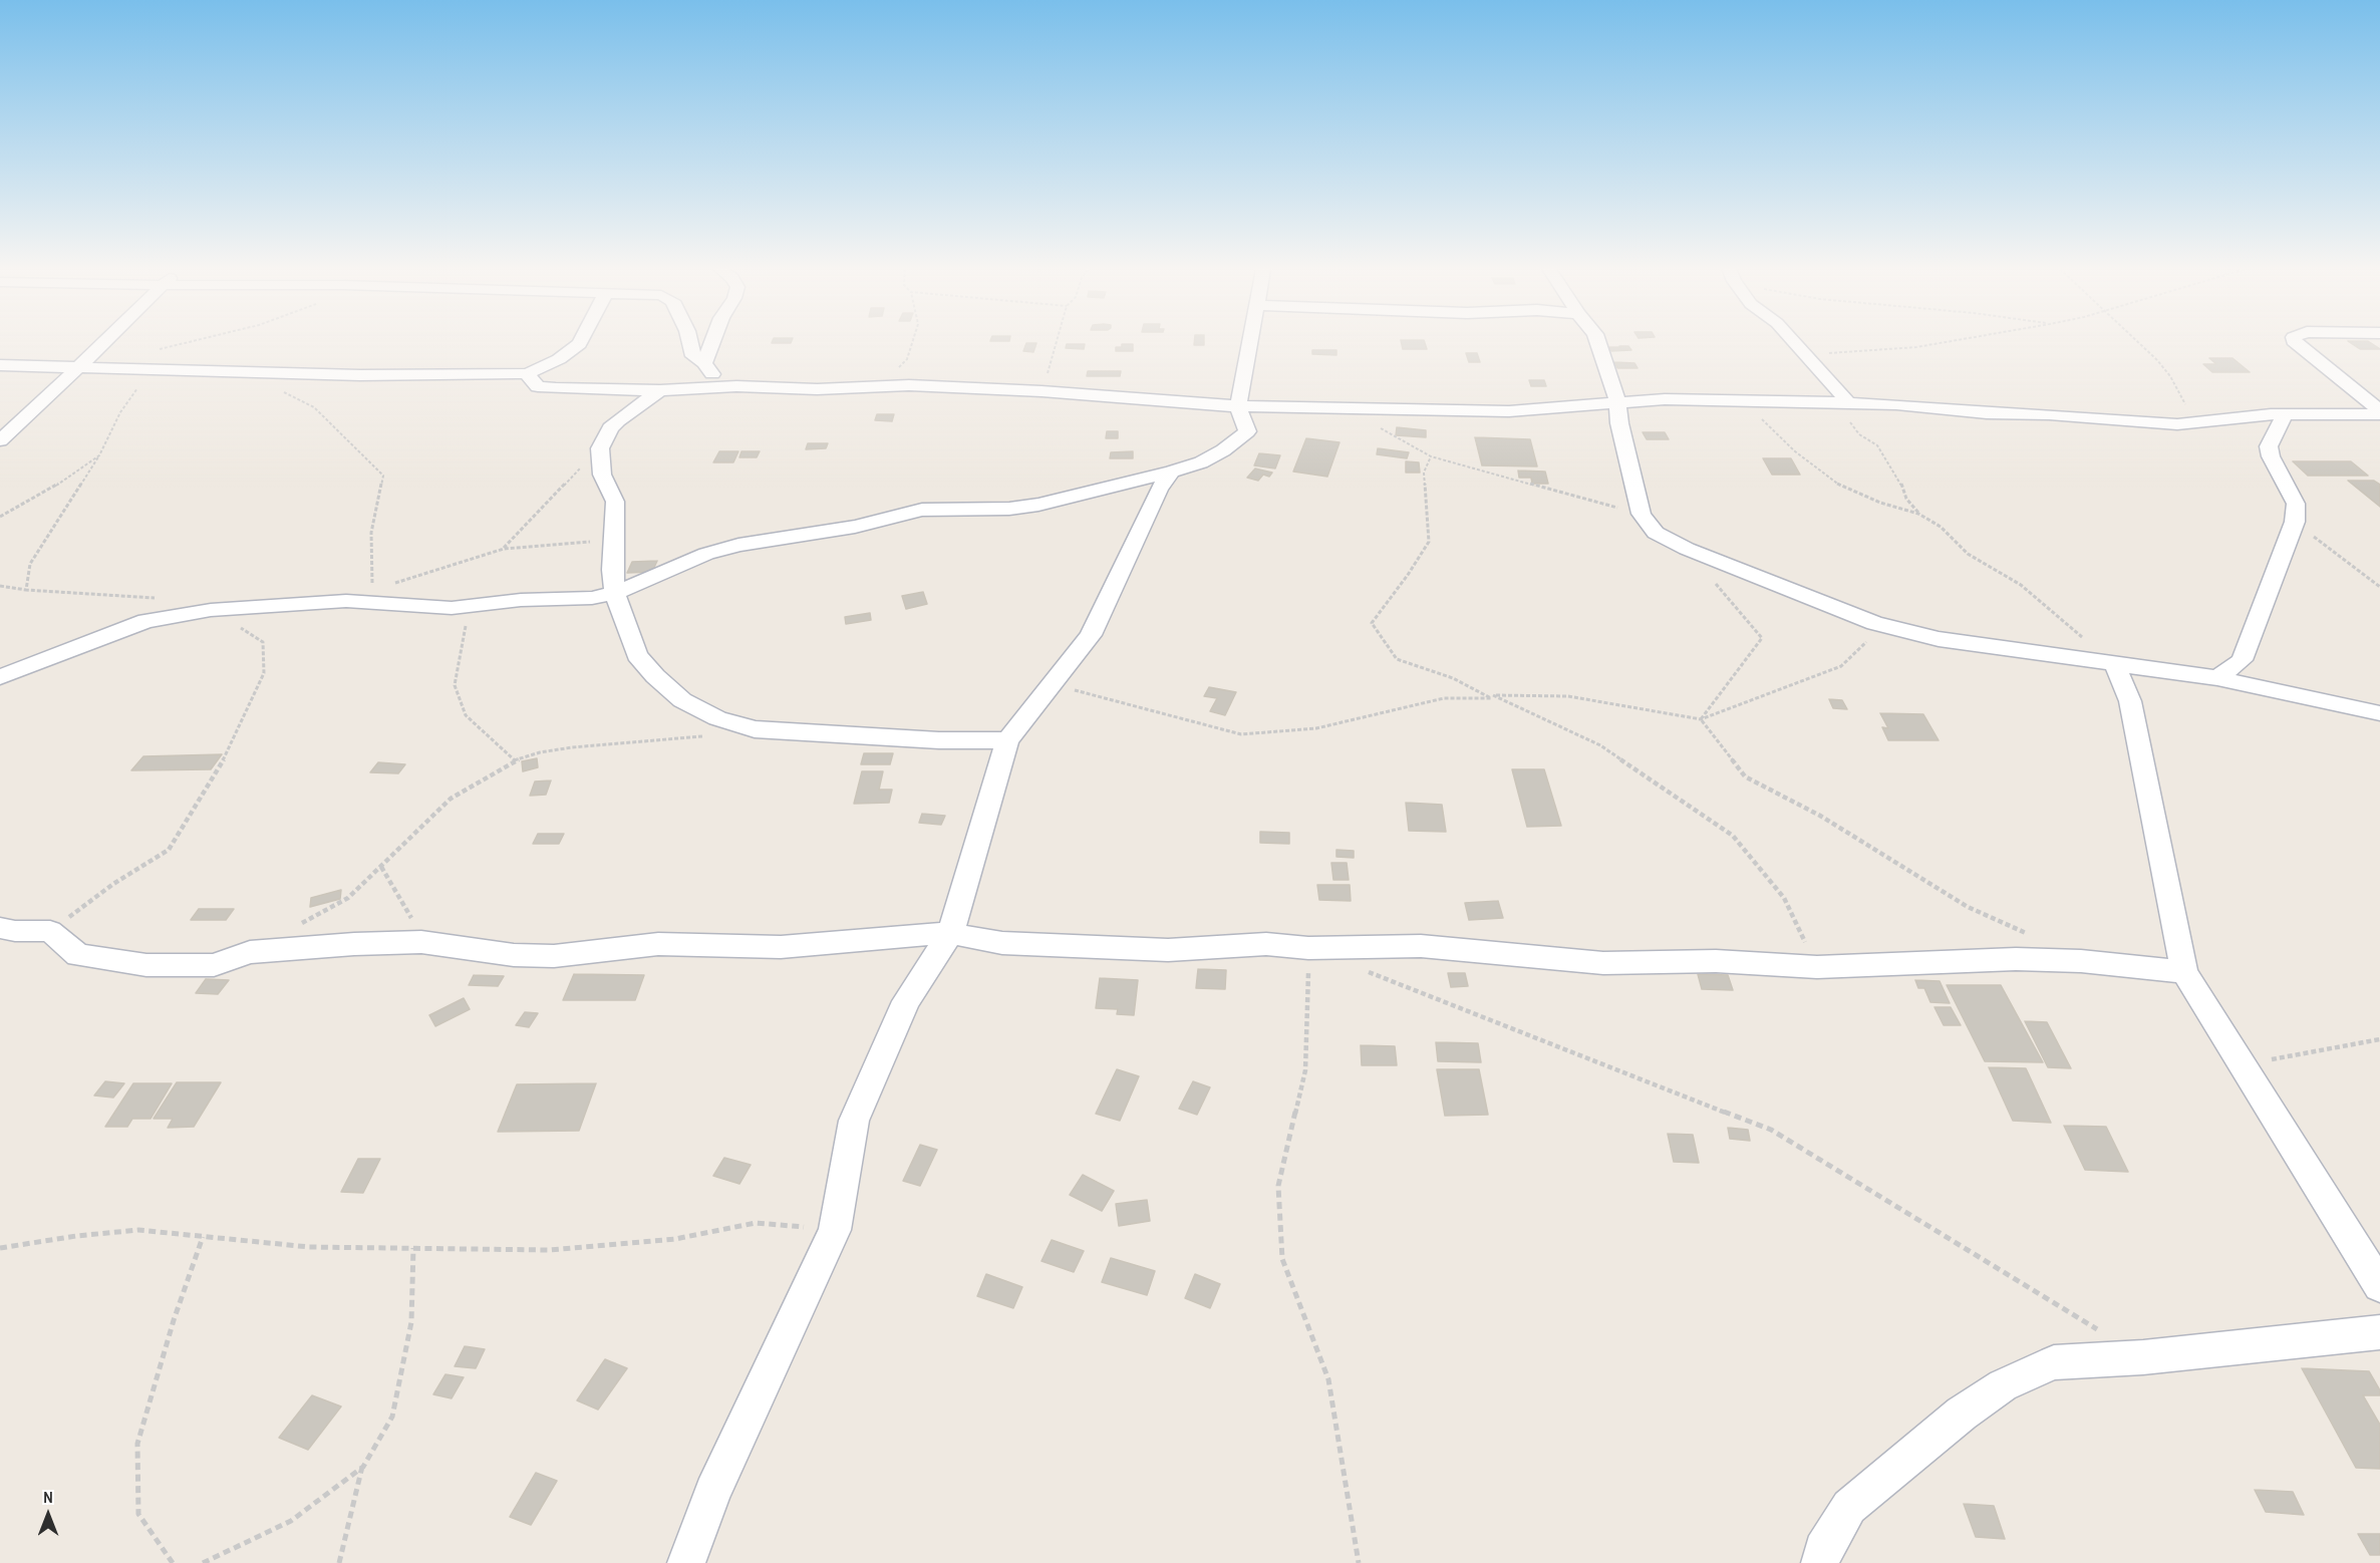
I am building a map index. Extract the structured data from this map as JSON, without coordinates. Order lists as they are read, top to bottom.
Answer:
{
  "north": "top"
}
